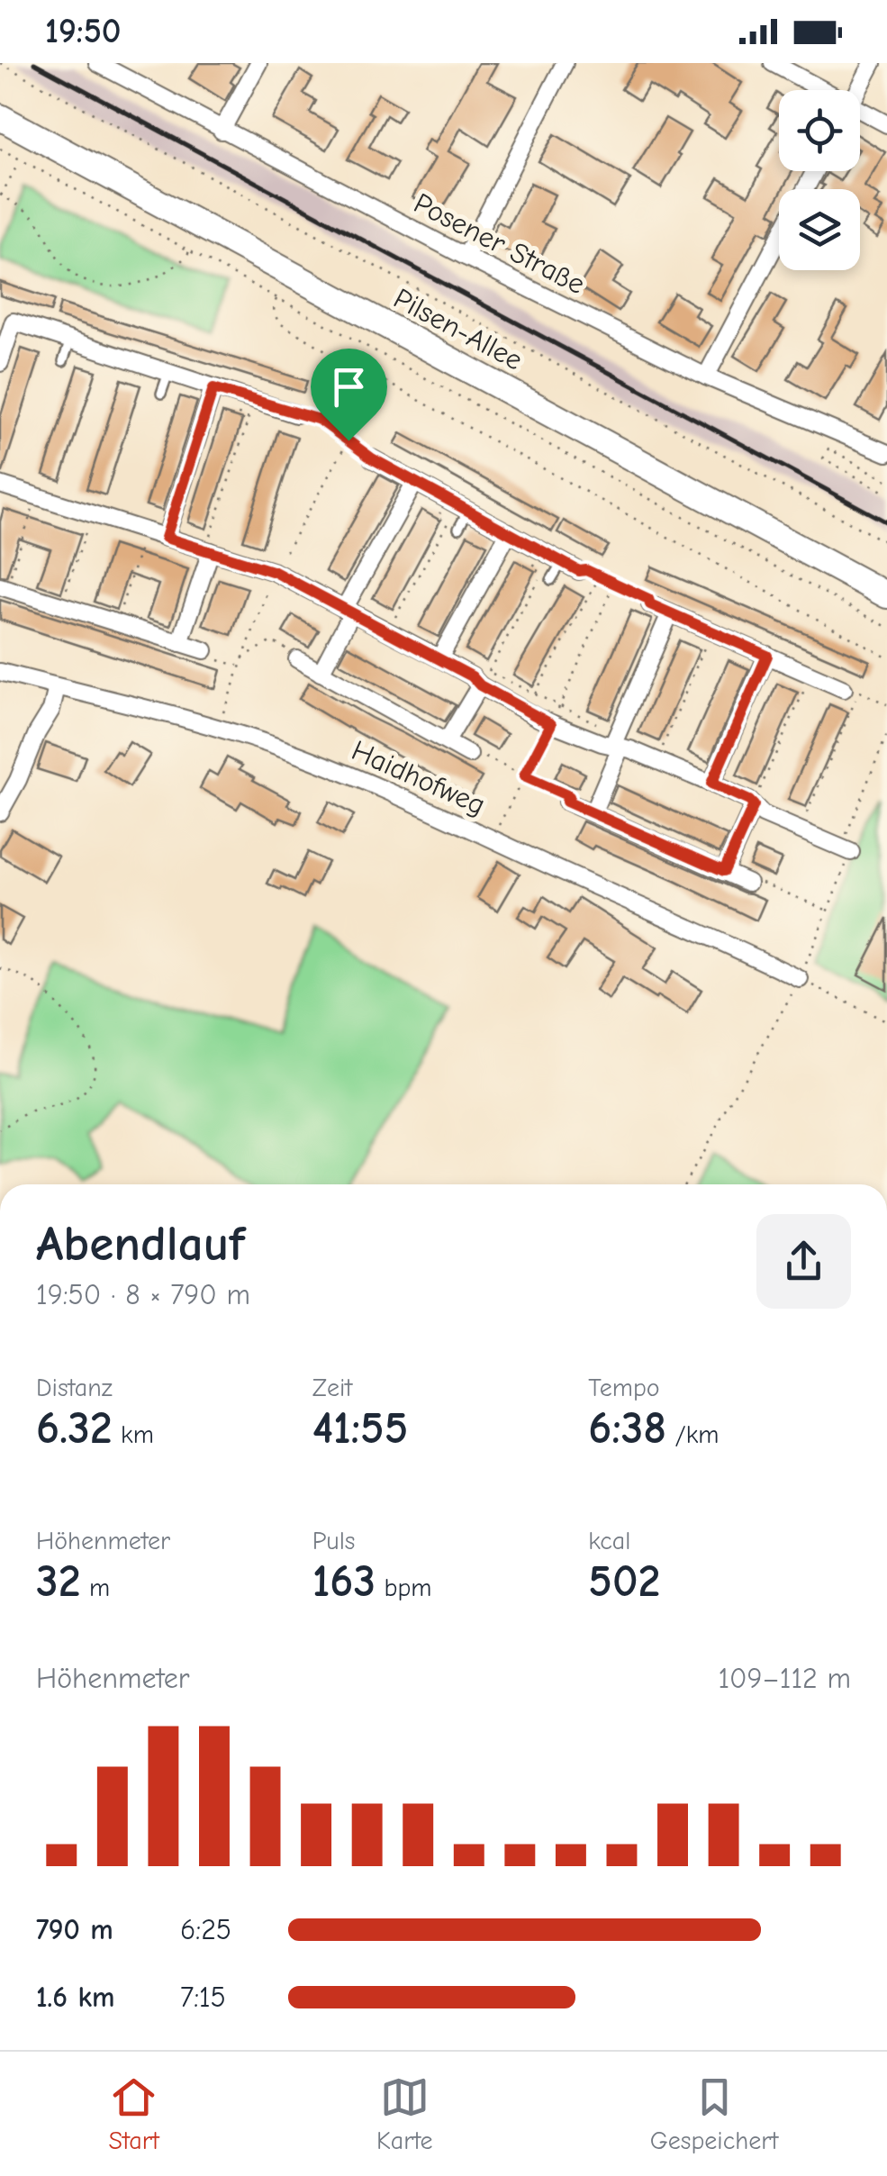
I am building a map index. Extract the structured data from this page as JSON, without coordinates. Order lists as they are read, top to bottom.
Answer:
{
  "streets": {
    "main road": ["Pilsen-Allee"],
    "street": ["Posener Straße", "Haidhofweg"]
  },
  "page": {
    "status": "19:50",
    "heading": ["Abendlauf", "19:50 · 8 × 790 m"],
    "stats": [
      ["Distanz", "6.32 km"],
      ["Zeit", "41:55"],
      ["Tempo", "6:38 /km"],
      ["Höhenmeter", "32 m"],
      ["Puls", "163 bpm"],
      ["kcal", "502"]
    ],
    "chart": ["Höhenmeter", "109–112 m"],
    "list": [
      {
        "name": "790 m",
        "note": "6:25"
      },
      {
        "name": "1.6 km",
        "note": "7:15"
      }
    ],
    "tabs": ["Start", "Karte", "Gespeichert"]
  }
}
